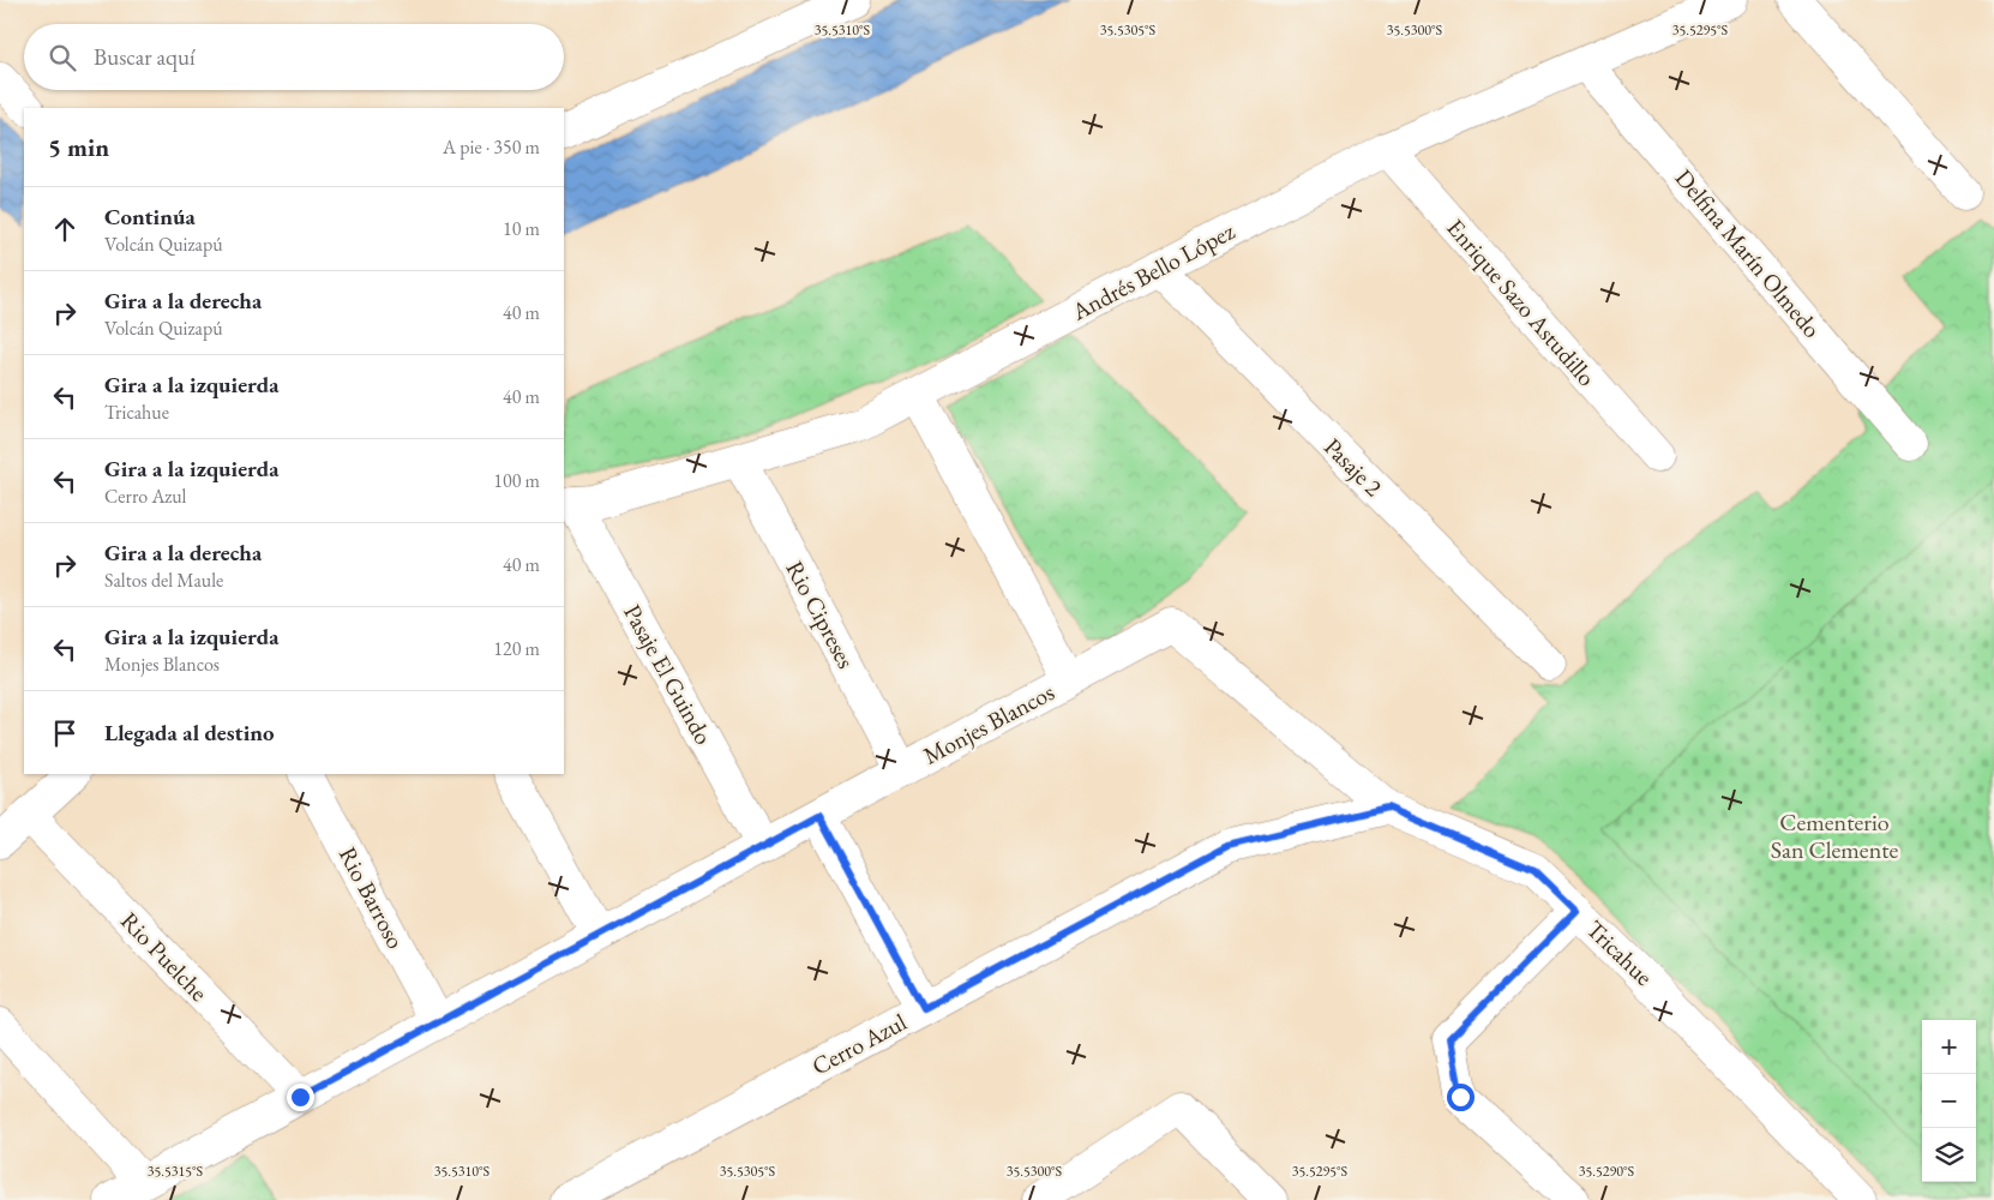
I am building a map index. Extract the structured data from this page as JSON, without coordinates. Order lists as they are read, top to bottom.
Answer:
{
  "streets": {
    "street": [
      "Delfina Marín Olmedo",
      "Andrés Bello López",
      "Enrique Sazo Astudillo",
      "Pasaje 2",
      "Rio Cipreses",
      "Pasaje El Guindo",
      "Monjes Blancos",
      "Rio Barroso",
      "Tricahue",
      "Rio Puelche",
      "Cerro Azul"
    ]
  },
  "crossings": [
    ["Delfina Marín Olmedo", "Andrés Bello López"],
    ["Andrés Bello López", "Enrique Sazo Astudillo"],
    ["Andrés Bello López", "Pasaje 2"],
    ["Andrés Bello López", "Rio Cipreses"],
    ["Andrés Bello López", "Pasaje El Guindo"],
    ["Rio Cipreses", "Monjes Blancos"],
    ["Pasaje El Guindo", "Monjes Blancos"],
    ["Monjes Blancos", "Rio Barroso"],
    ["Monjes Blancos", "Tricahue"],
    ["Monjes Blancos", "Rio Puelche"],
    ["Tricahue", "Cerro Azul"]
  ],
  "parks": ["Cementerio San Clemente"],
  "page": {
    "search": "Buscar aquí",
    "heading": ["5 min", "A pie · 350 m"],
    "list": [
      ["Continúa", "Volcán Quizapú", "10 m"],
      ["Gira a la derecha", "Volcán Quizapú", "40 m"],
      ["Gira a la izquierda", "Tricahue", "40 m"],
      ["Gira a la izquierda", "Cerro Azul", "100 m"],
      ["Gira a la derecha", "Saltos del Maule", "40 m"],
      ["Gira a la izquierda", "Monjes Blancos", "120 m"],
      "Llegada al destino"
    ],
    "map_buttons": ["+", "−"]
  },
  "coordinates": [
    "35.5310°S",
    "35.5305°S",
    "35.5300°S",
    "35.5295°S",
    "35.5315°S",
    "35.5290°S"
  ]
}
